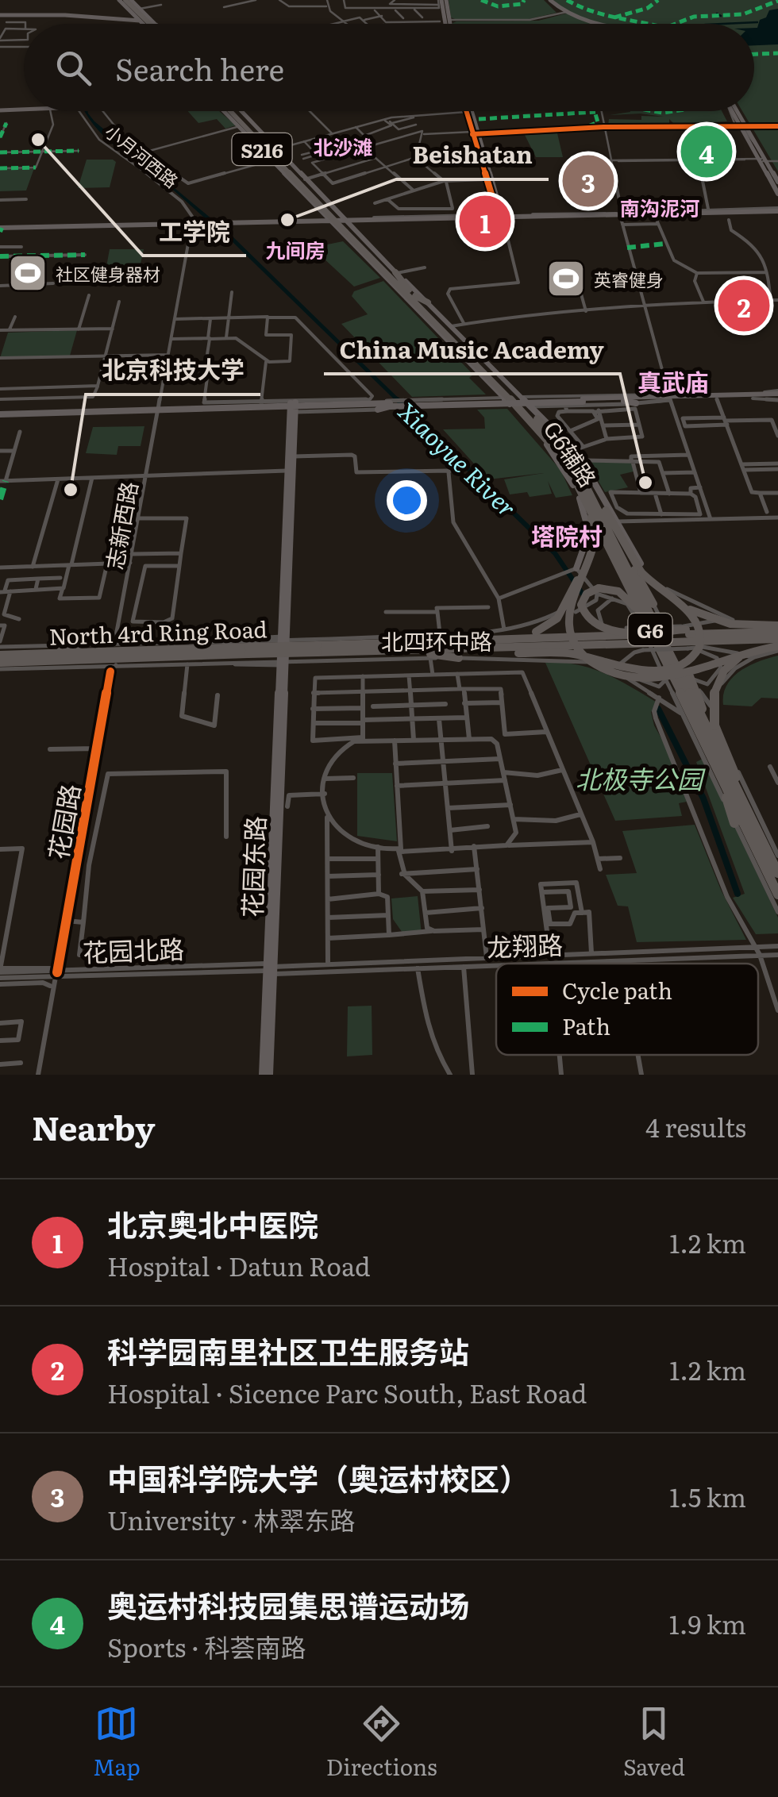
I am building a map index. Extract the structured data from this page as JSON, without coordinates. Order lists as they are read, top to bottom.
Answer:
{
  "streets": {
    "highway": ["G6", "North 4rd Ring Road"],
    "main road": ["S216", "G6辅路", "花园东路"],
    "street": [
      "小月河西路",
      "志新西路",
      "北四环中路",
      "花园路",
      "龙翔路",
      "花园北路"
    ]
  },
  "crossings": [
    ["小月河西路", "志新西路"],
    ["G6辅路", "G6"],
    ["志新西路", "北四环中路"],
    ["North 4rd Ring Road", "北四环中路"],
    ["北四环中路", "花园东路"],
    ["花园路", "花园北路"],
    ["花园东路", "龙翔路"],
    ["花园东路", "花园北路"],
    ["龙翔路", "花园北路"]
  ],
  "districts": [
    "北沙滩",
    "南沟泥河",
    "九间房",
    "真武庙",
    "塔院村"
  ],
  "water": ["Xiaoyue River"],
  "parks": ["北极寺公园"],
  "places": {
    "other": [
      "工学院",
      "Beishatan",
      "China Music Academy",
      "北京科技大学"
    ],
    "sports": ["社区健身器材", "英睿健身"]
  },
  "legend": ["Cycle path", "Path"],
  "page": {
    "search": "Search here",
    "pins": [
      "4",
      "3",
      "1",
      "2"
    ],
    "heading": ["Nearby", "4 results"],
    "list": [
      {
        "mark": "1",
        "name": "北京奥北中医院",
        "note": "Hospital · Datun Road",
        "value": "1.2 km"
      },
      {
        "mark": "2",
        "name": "科学园南里社区卫生服务站",
        "note": "Hospital · Sicence Parc South, East Road",
        "value": "1.2 km"
      },
      {
        "mark": "3",
        "name": "中国科学院大学（奥运村校区）",
        "note": "University · 林翠东路",
        "value": "1.5 km"
      },
      {
        "mark": "4",
        "name": "奥运村科技园集思谱运动场",
        "note": "Sports · 科荟南路",
        "value": "1.9 km"
      }
    ],
    "nav": ["Map", "Directions", "Saved"]
  }
}
